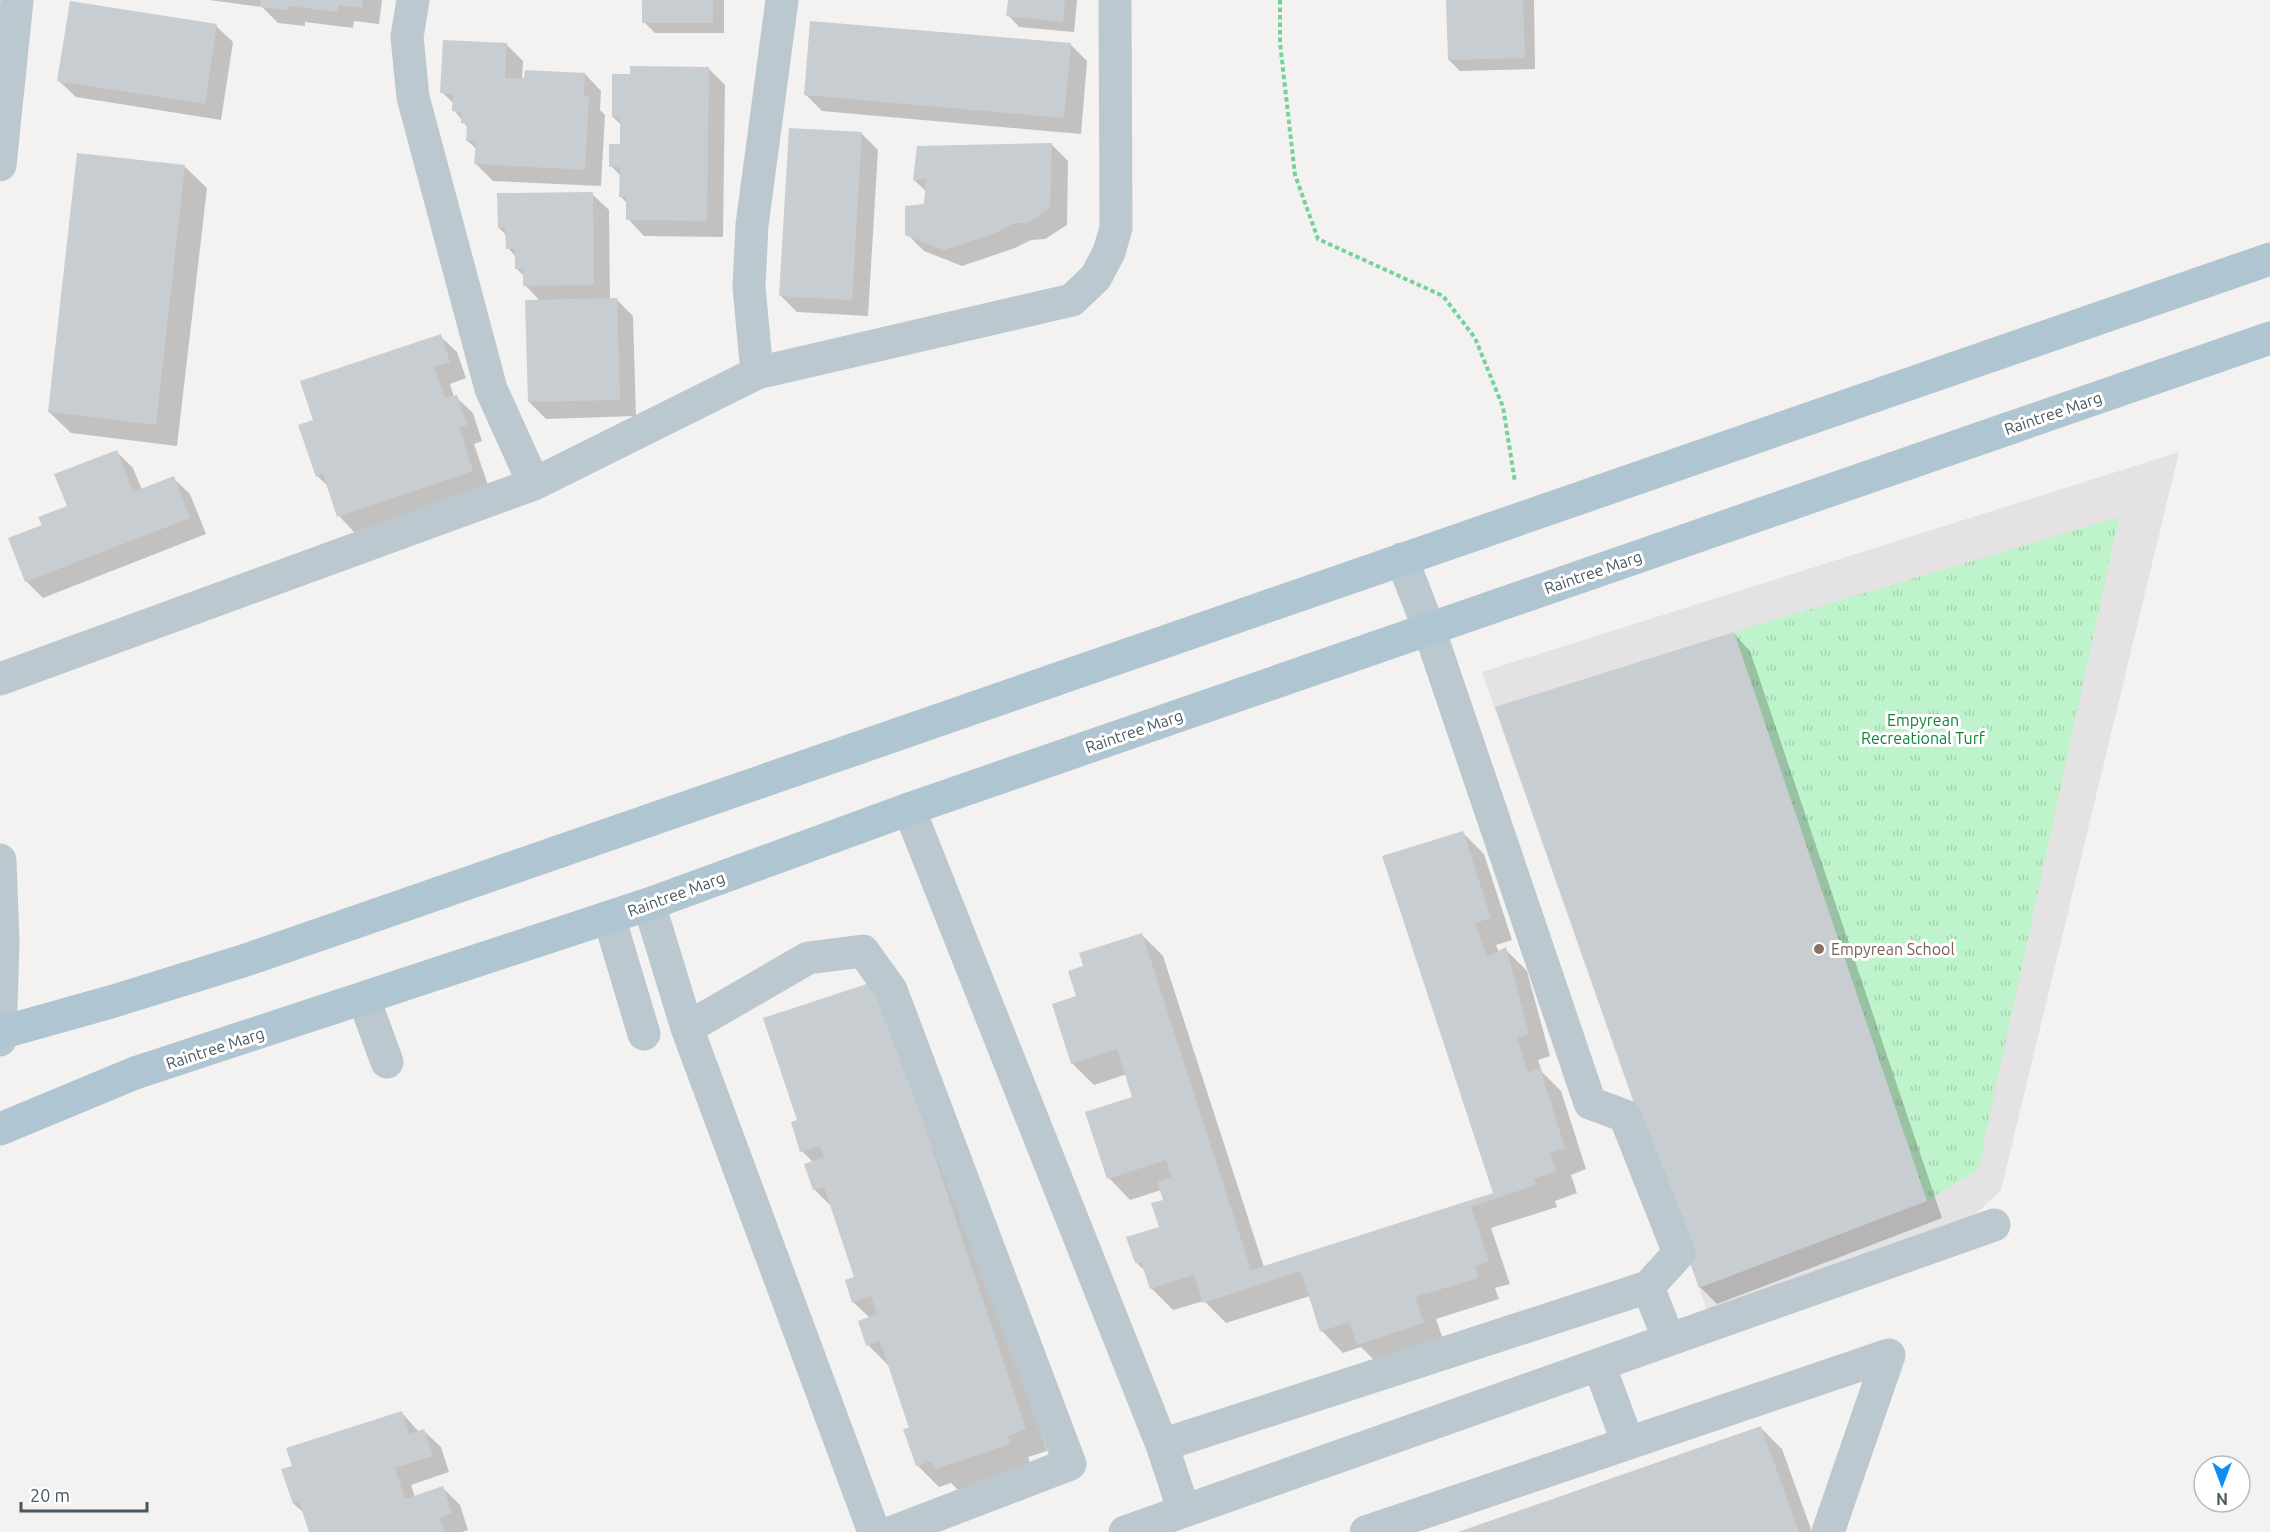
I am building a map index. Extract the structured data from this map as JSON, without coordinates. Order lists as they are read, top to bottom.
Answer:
{
  "streets": {
    "main road": ["Raintree Marg"]
  },
  "parks": ["Empyrean Recreational Turf"],
  "places": ["Empyrean School"],
  "scale_bar": "20 m",
  "north": "bottom"
}
